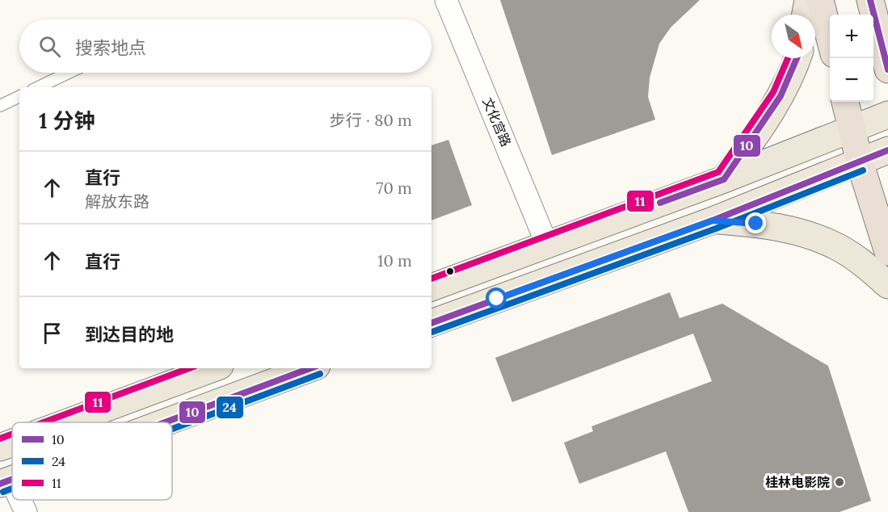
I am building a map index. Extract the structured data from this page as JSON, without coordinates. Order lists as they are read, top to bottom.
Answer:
{
  "streets": {
    "street": ["文化宫路"]
  },
  "places": ["桂林电影院"],
  "lines": ["transit line 10", "transit line 11", "transit line 24"],
  "legend": ["10", "24", "11"],
  "north": "bottom right",
  "page": {
    "map_buttons": ["+", "−"],
    "search": "搜索地点",
    "heading": ["1 分钟", "步行 · 80 m"],
    "list": [
      ["直行", "解放东路", "70 m"],
      ["直行", "10 m"],
      "到达目的地"
    ]
  }
}
